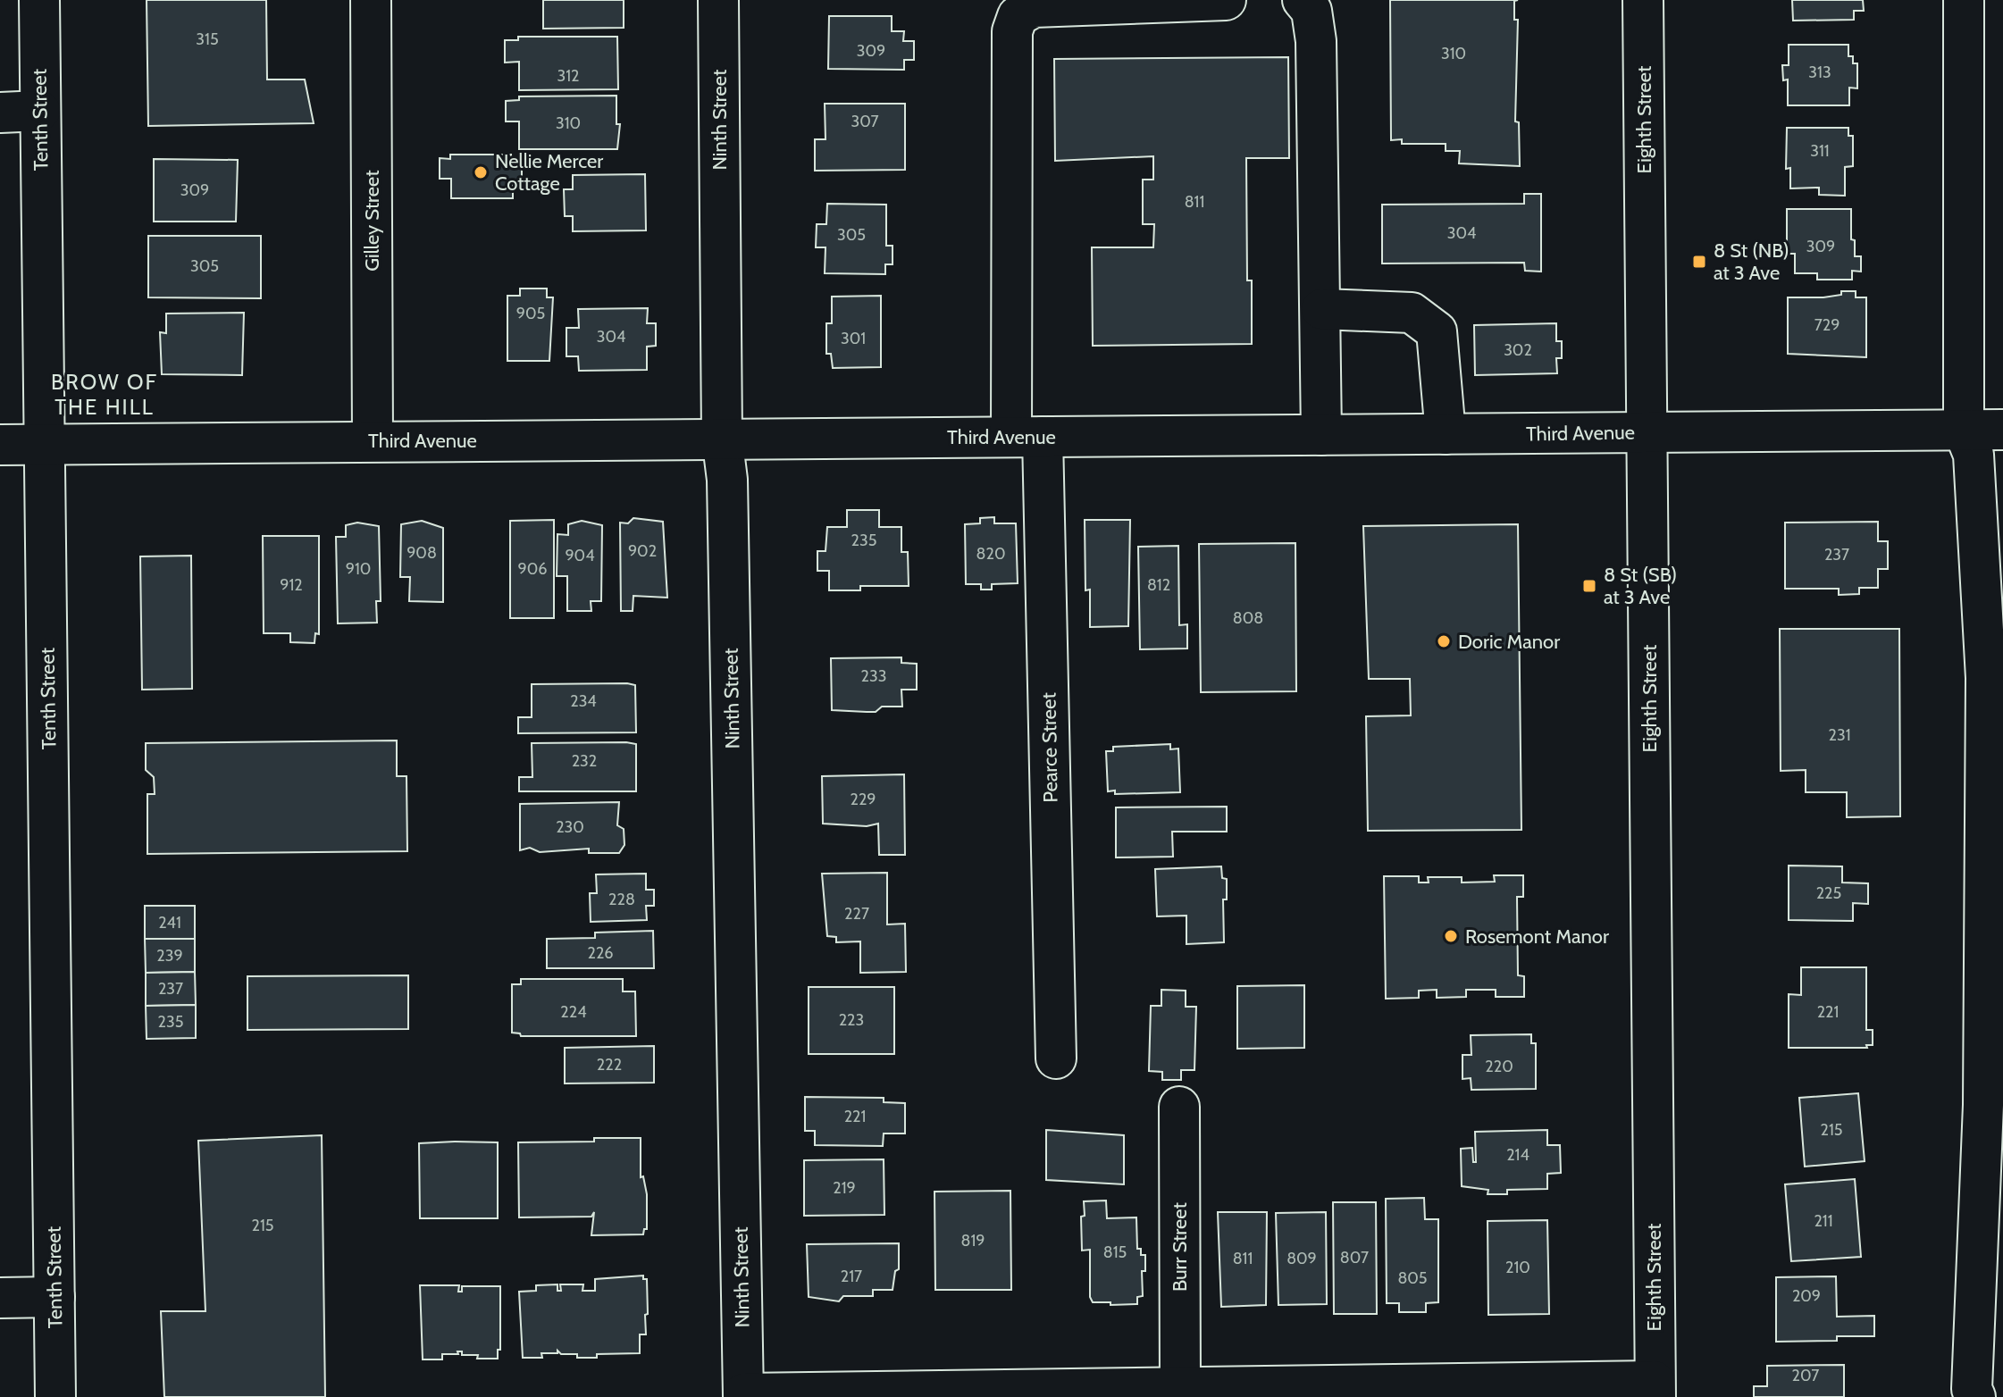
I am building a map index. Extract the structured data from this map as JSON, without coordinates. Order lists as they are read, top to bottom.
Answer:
{
  "streets": {
    "street": [
      "Tenth Street",
      "Ninth Street",
      "Eighth Street",
      "Gilley Street",
      "Third Avenue",
      "Pearce Street",
      "Burr Street"
    ]
  },
  "crossings": [
    ["Tenth Street", "Third Avenue"],
    ["Ninth Street", "Third Avenue"],
    ["Eighth Street", "Third Avenue"],
    ["Gilley Street", "Third Avenue"],
    ["Third Avenue", "Pearce Street"]
  ],
  "districts": ["BROW OF THE HILL"],
  "places": {
    "other": ["Nellie Mercer Cottage", "Doric Manor", "Rosemont Manor"],
    "transit": ["8 St (NB) at 3 Ave", "8 St (SB) at 3 Ave"]
  },
  "house_numbers": [
    "315",
    "309",
    "310",
    "313",
    "312",
    "307",
    "310",
    "311",
    "309",
    "811",
    "304",
    "305",
    "309",
    "305",
    "905",
    "729",
    "304",
    "301",
    "302",
    "235",
    "902",
    "908",
    "820",
    "237",
    "904",
    "910",
    "906",
    "912",
    "812",
    "808",
    "233",
    "234",
    "231",
    "232",
    "229",
    "230",
    "225",
    "228",
    "227",
    "241",
    "226",
    "239",
    "237",
    "224",
    "221",
    "223",
    "235",
    "222",
    "220",
    "221",
    "215",
    "214",
    "219",
    "211",
    "215",
    "819",
    "815",
    "807",
    "811",
    "809",
    "210",
    "217",
    "805",
    "209",
    "207"
  ]
}
